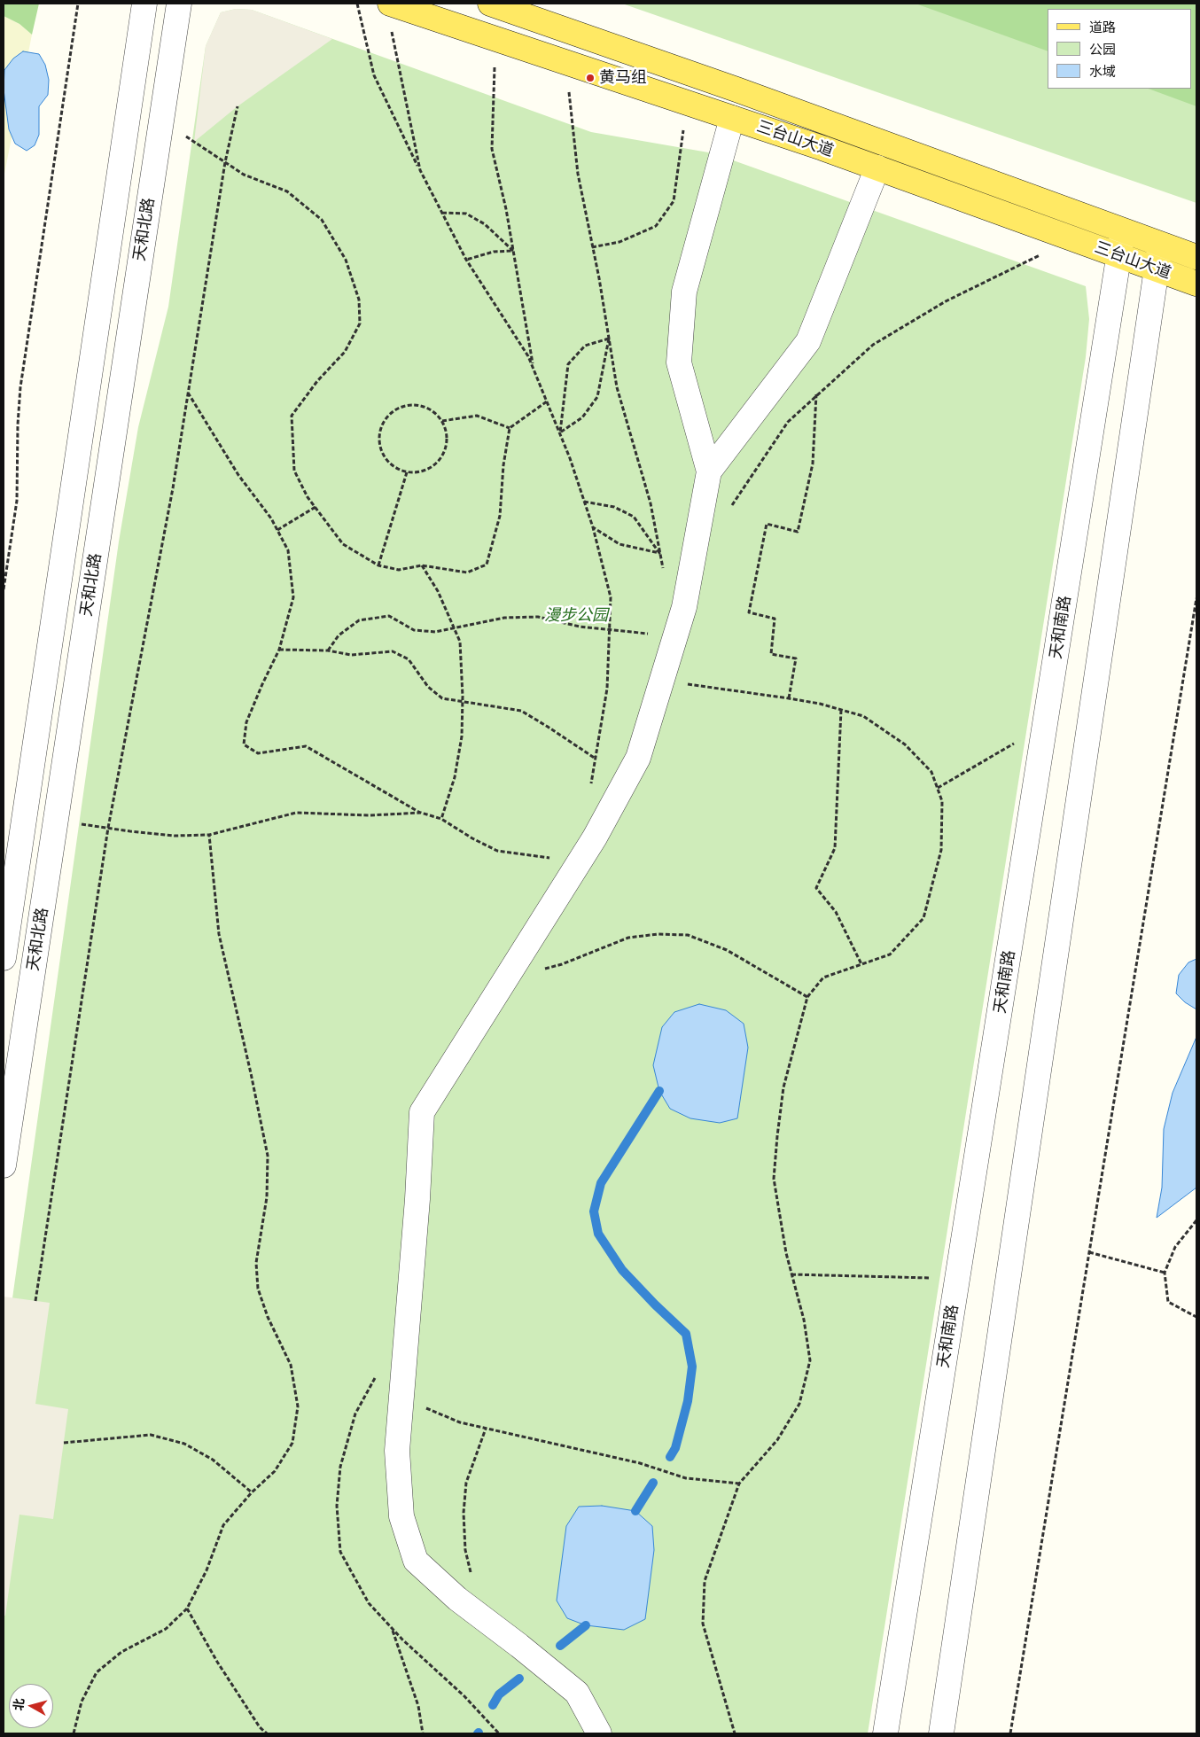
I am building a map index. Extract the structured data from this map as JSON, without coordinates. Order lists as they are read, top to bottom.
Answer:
{
  "streets": {
    "main road": ["三台山大道"],
    "street": ["天和北路", "天和南路"]
  },
  "crossings": [
    ["三台山大道", "天和南路"]
  ],
  "parks": ["漫步公园"],
  "places": ["黄马组"],
  "legend": ["道路", "公园", "水域"],
  "north": "left"
}
